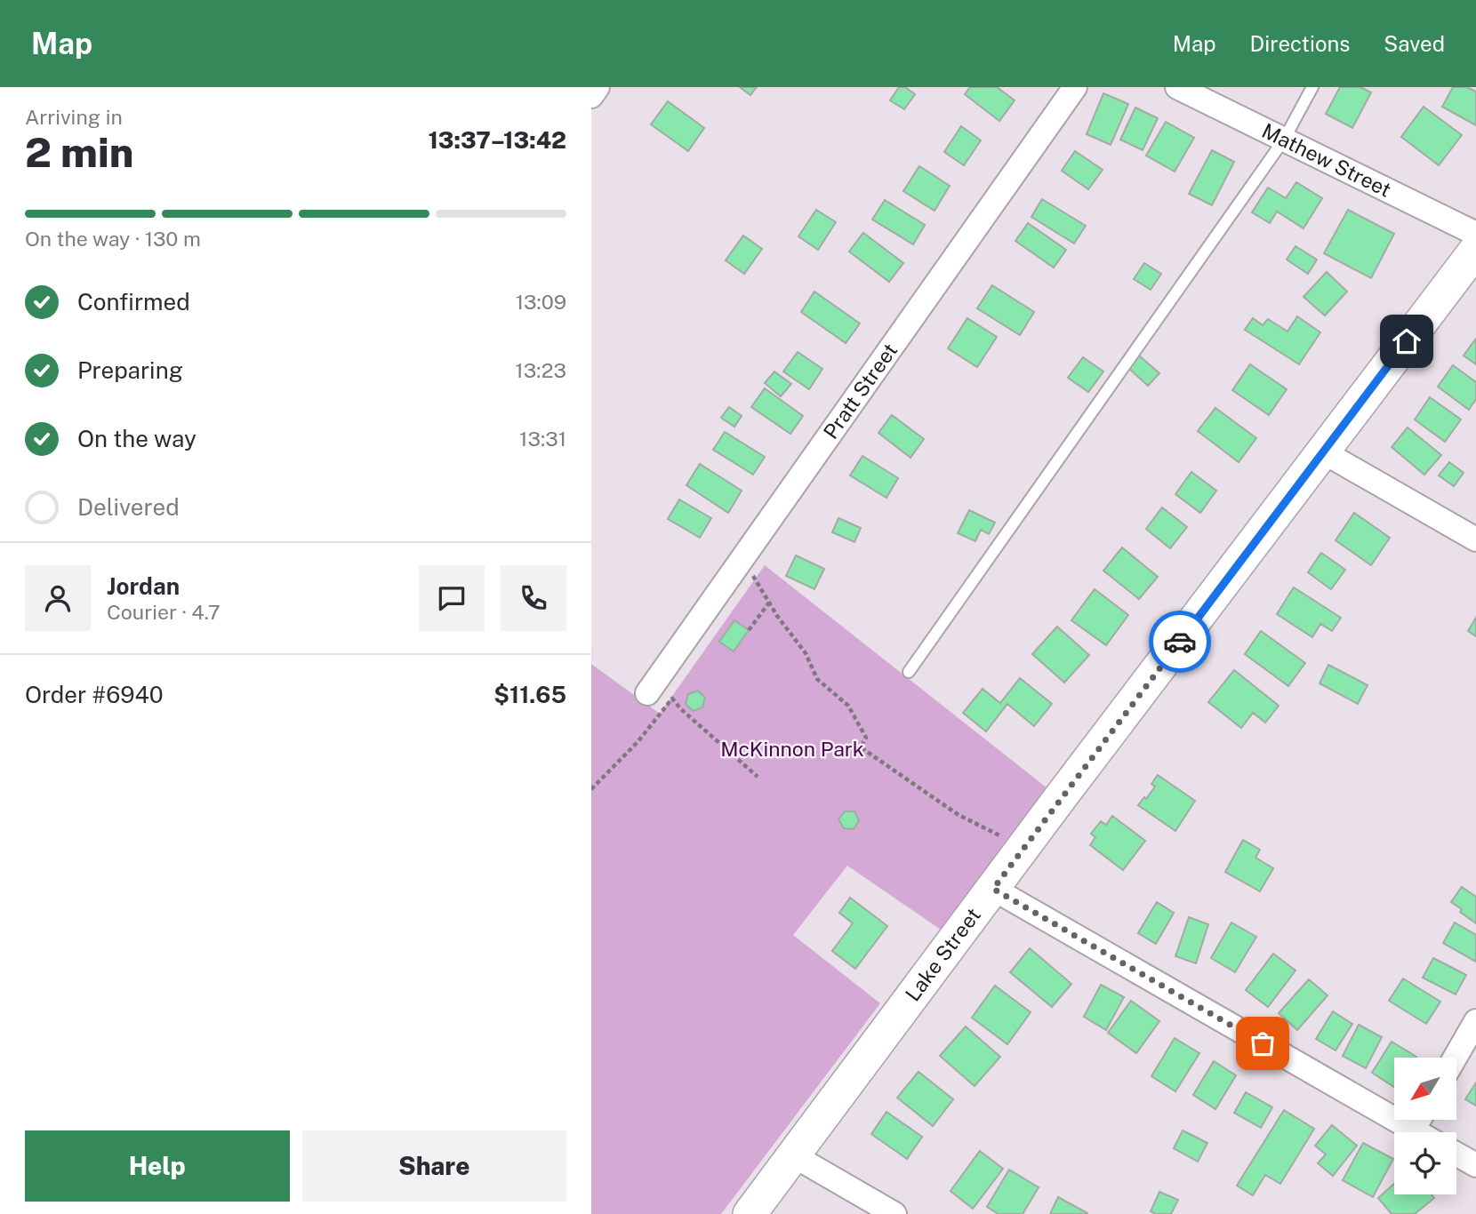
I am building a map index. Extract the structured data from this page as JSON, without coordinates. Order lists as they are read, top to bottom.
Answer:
{
  "streets": {
    "main road": ["Lake Street"],
    "street": ["Mathew Street", "Pratt Street"]
  },
  "parks": ["McKinnon Park"],
  "north": "bottom left",
  "page": {
    "header": "Map",
    "nav": ["Map", "Directions", "Saved"],
    "heading": ["2 min", "Arriving in", "13:37–13:42"],
    "panel": [
      "Jordan",
      "Courier · 4.7",
      "Order #6940",
      "$11.65"
    ],
    "bar": "On the way · 130 m",
    "list": [
      ["Confirmed", "13:09"],
      ["Preparing", "13:23"],
      ["On the way", "13:31"],
      "Delivered"
    ],
    "buttons": ["Help", "Share"]
  }
}
